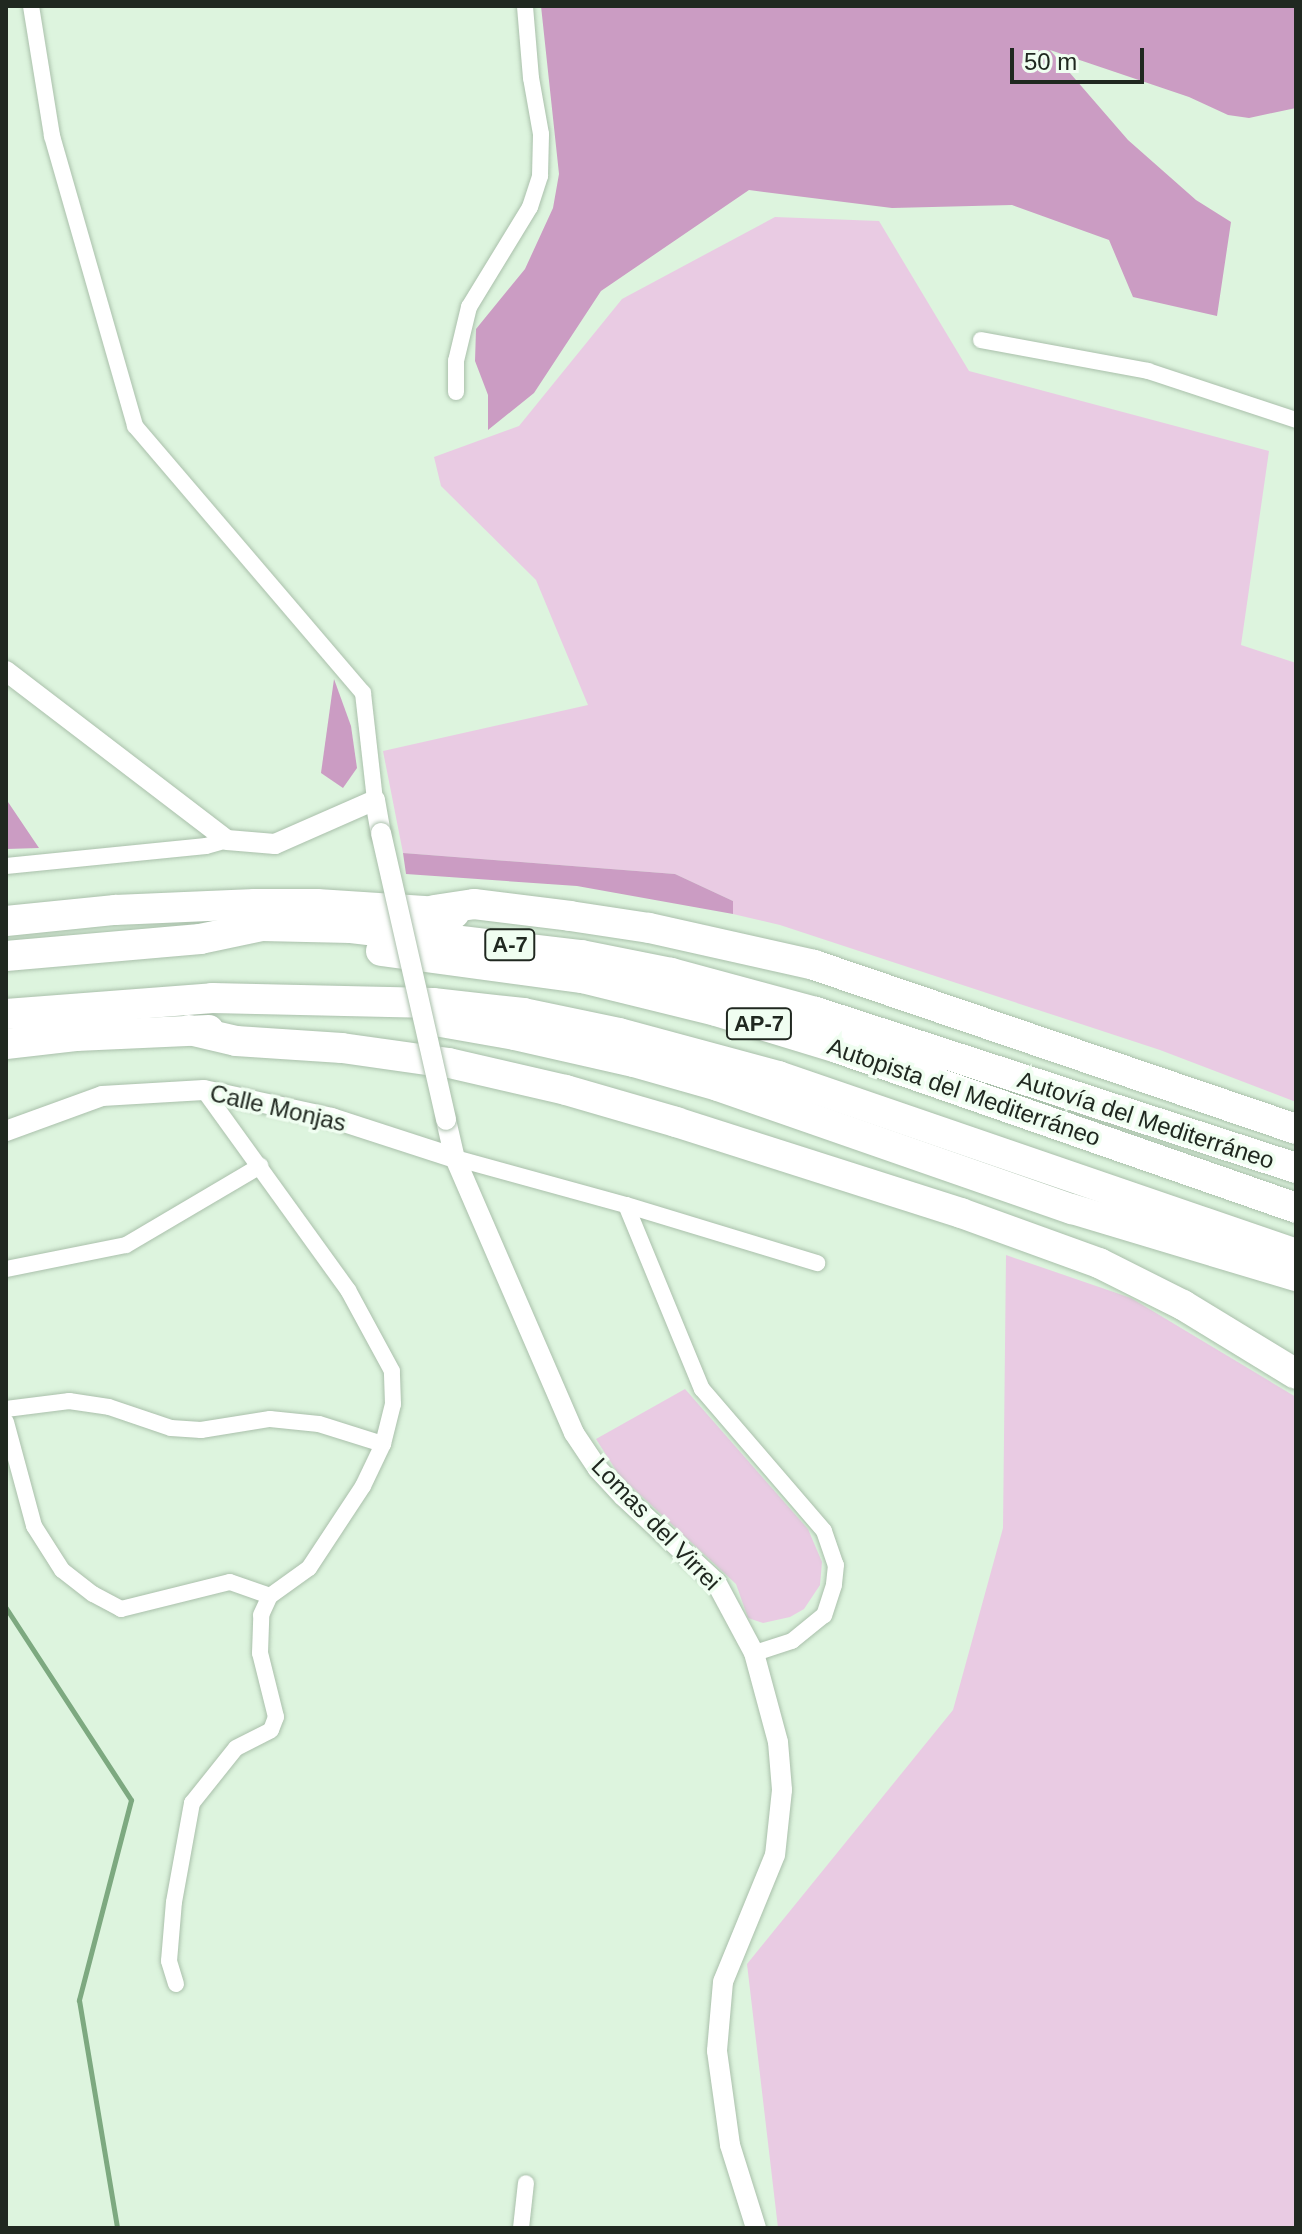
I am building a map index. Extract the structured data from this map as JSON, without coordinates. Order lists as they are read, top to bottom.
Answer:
{
  "streets": {
    "highway": [
      "A-7",
      "AP-7",
      "Autopista del Mediterráneo",
      "Autovía del Mediterráneo"
    ],
    "street": ["Calle Monjas", "Lomas del Virrei"]
  },
  "crossings": [
    ["Autopista del Mediterráneo", "Autovía del Mediterráneo"],
    ["Calle Monjas", "Lomas del Virrei"]
  ],
  "scale_bar": "50 m"
}
